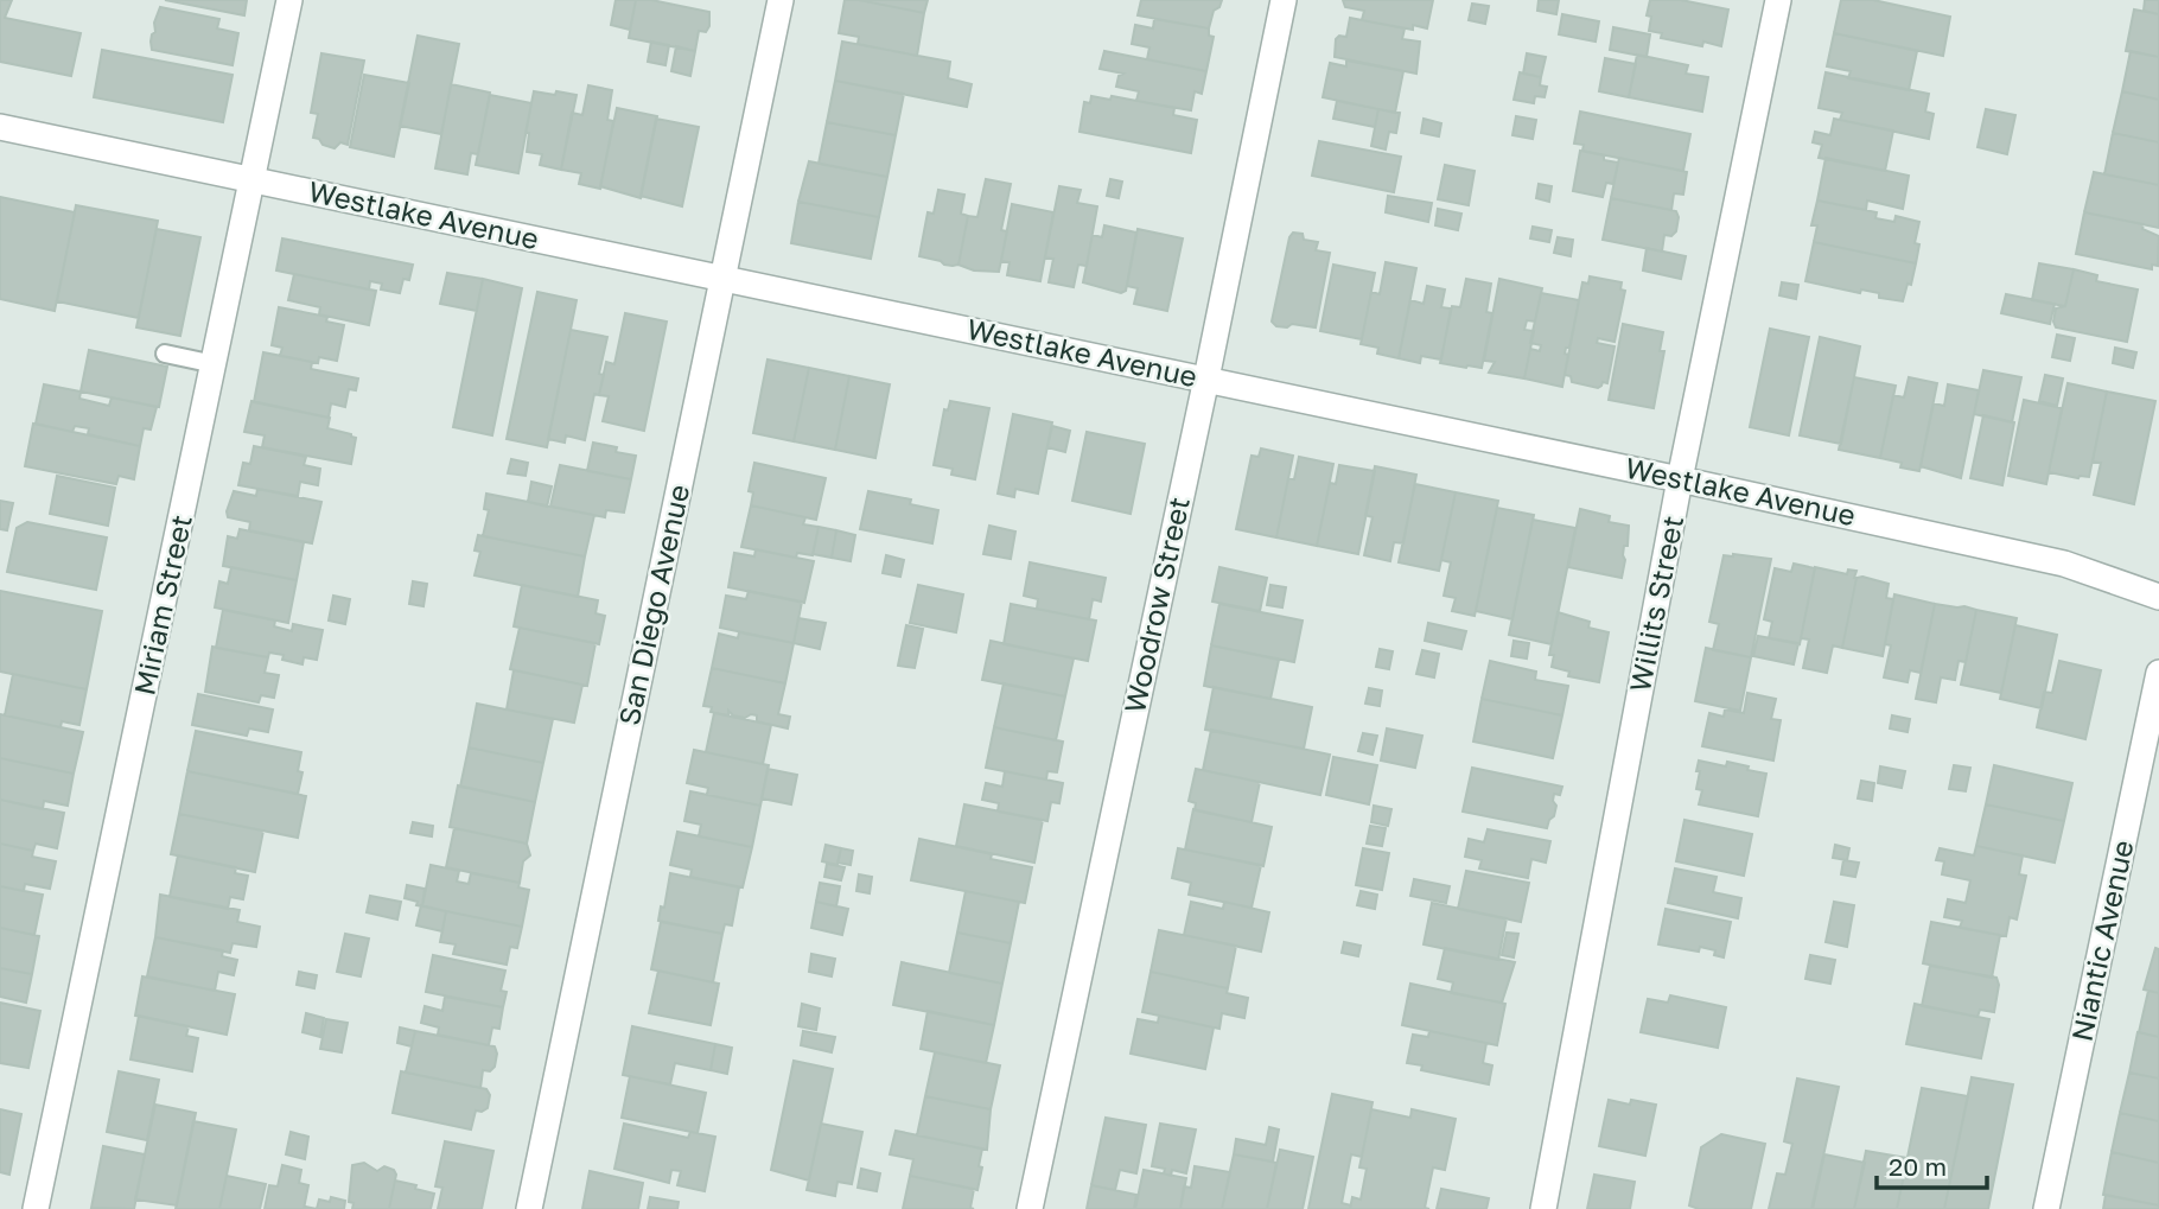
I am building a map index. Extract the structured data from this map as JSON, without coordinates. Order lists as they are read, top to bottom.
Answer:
{
  "streets": {
    "street": [
      "Westlake Avenue",
      "Willits Street",
      "Miriam Street",
      "San Diego Avenue",
      "Woodrow Street",
      "Niantic Avenue"
    ]
  },
  "crossings": [
    ["Westlake Avenue", "Willits Street"],
    ["Westlake Avenue", "Miriam Street"],
    ["Westlake Avenue", "San Diego Avenue"],
    ["Westlake Avenue", "Woodrow Street"]
  ],
  "scale_bar": "20 m"
}
